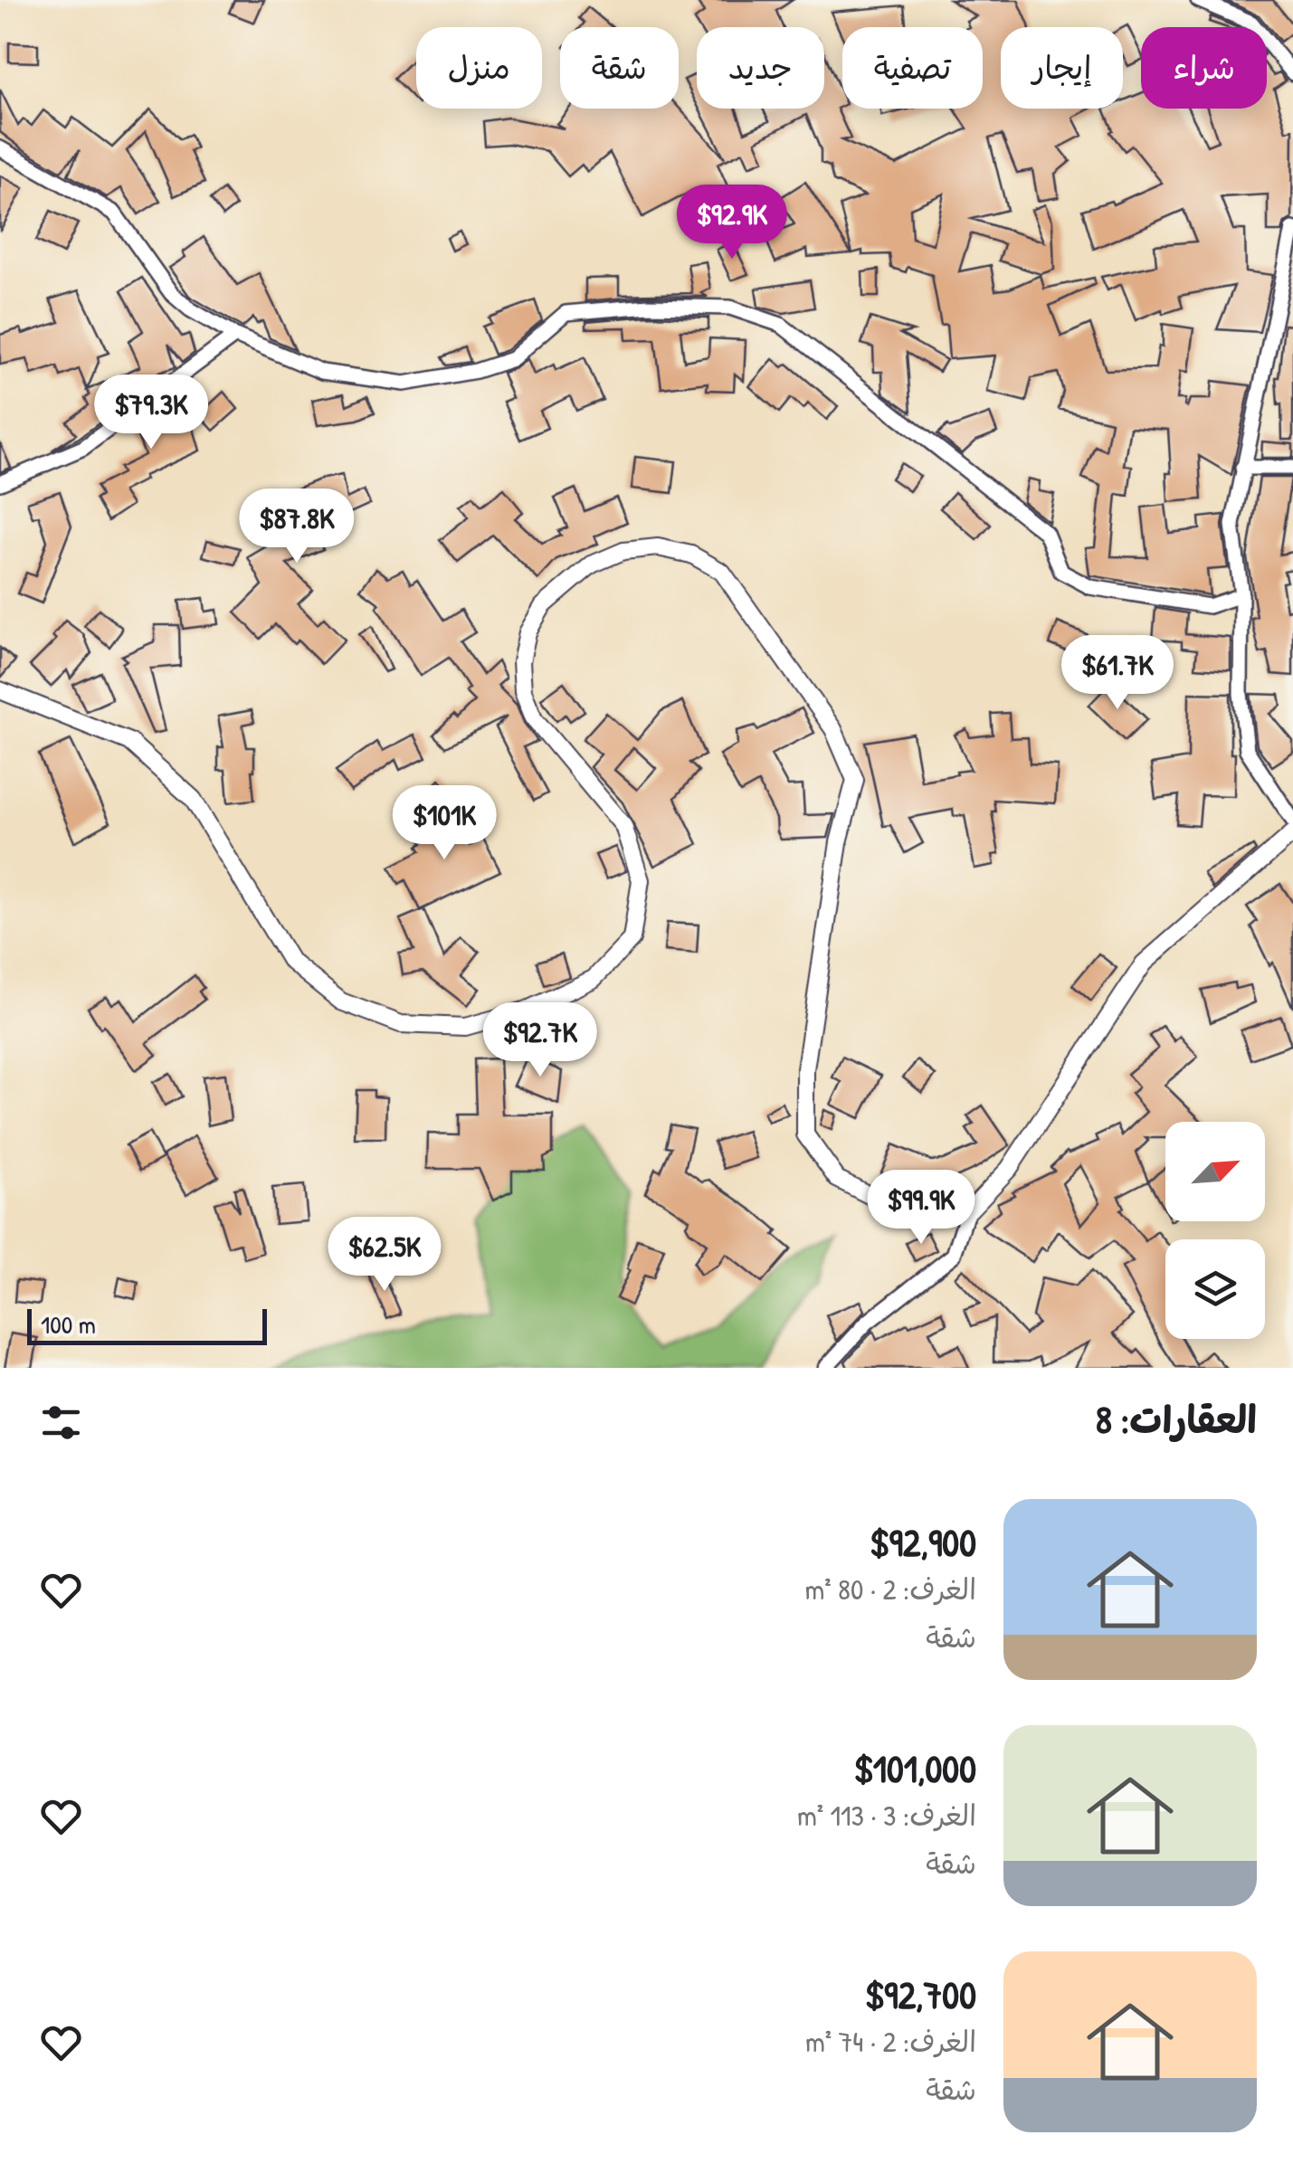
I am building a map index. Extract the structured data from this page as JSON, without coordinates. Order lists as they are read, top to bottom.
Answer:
{
  "scale_bar": "100 m",
  "north": "top right",
  "page": {
    "chip": [
      "شراء",
      "إيجار",
      "تصفية",
      "جديد",
      "شقة",
      "منزل"
    ],
    "price": [
      "$92.9K",
      "$79.3K",
      "$87.8K",
      "$61.7K",
      "$101K",
      "$92.7K",
      "$99.9K",
      "$62.5K"
    ],
    "scale": "100 m",
    "heading": "العقارات: 8",
    "list": [
      {
        "name": "$92,900",
        "note": "الغرف: 2 · 80 m² · شقة"
      },
      {
        "name": "$101,000",
        "note": "الغرف: 3 · 113 m² · شقة"
      },
      {
        "name": "$92,700",
        "note": "الغرف: 2 · 74 m² · شقة"
      }
    ]
  }
}
